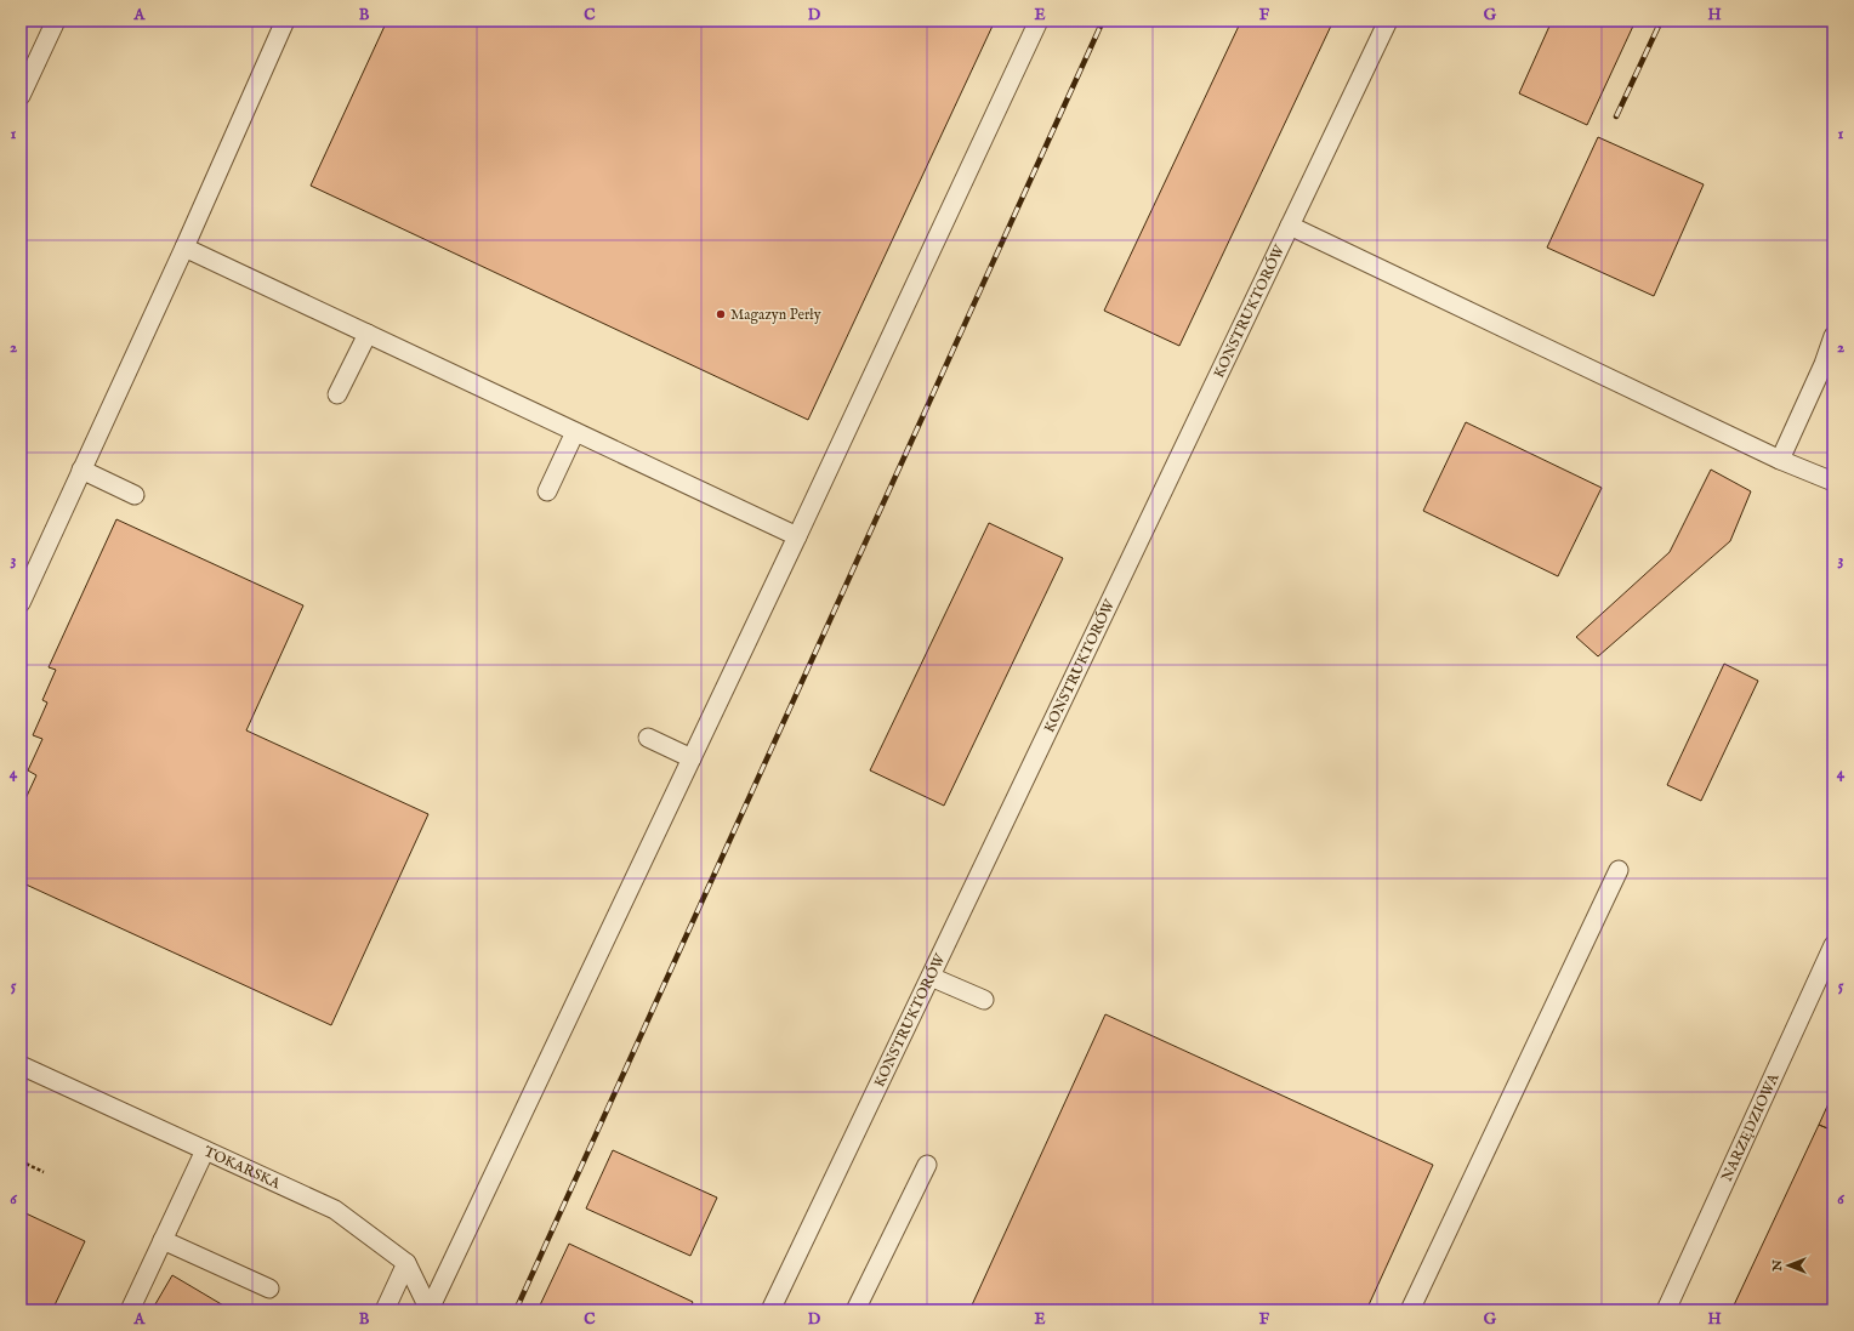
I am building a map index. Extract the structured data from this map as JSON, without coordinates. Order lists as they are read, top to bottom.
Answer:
{
  "streets": {
    "lane": ["KONSTRUKTORÓW", "NARZĘDZIOWA", "TOKARSKA"]
  },
  "places": ["Magazyn Perły"],
  "north": "left",
  "grid": {
    "columns": [
      "A",
      "B",
      "C",
      "D",
      "E",
      "F",
      "G",
      "H"
    ],
    "rows": [
      "1",
      "2",
      "3",
      "4",
      "5",
      "6"
    ]
  }
}
